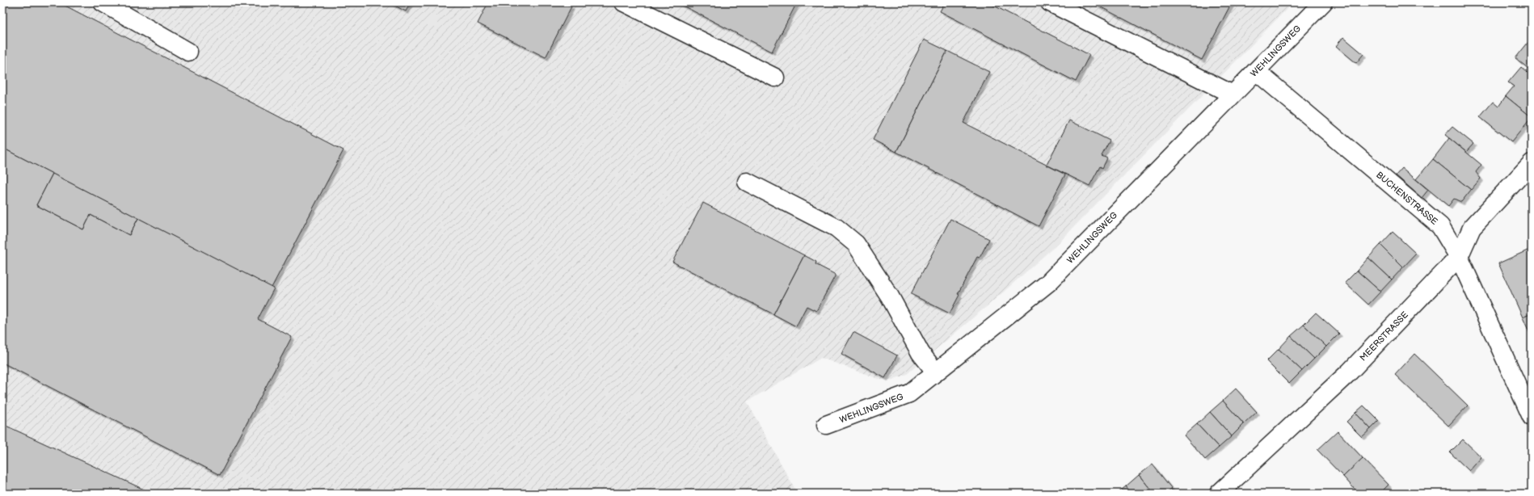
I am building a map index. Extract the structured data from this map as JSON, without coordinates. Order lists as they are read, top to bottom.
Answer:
{
  "streets": {
    "street": ["WEHLINGSWEG", "BUCHENSTRASSE", "MEERSTRASSE"]
  },
  "crossings": [
    ["WEHLINGSWEG", "BUCHENSTRASSE"],
    ["BUCHENSTRASSE", "MEERSTRASSE"]
  ]
}
